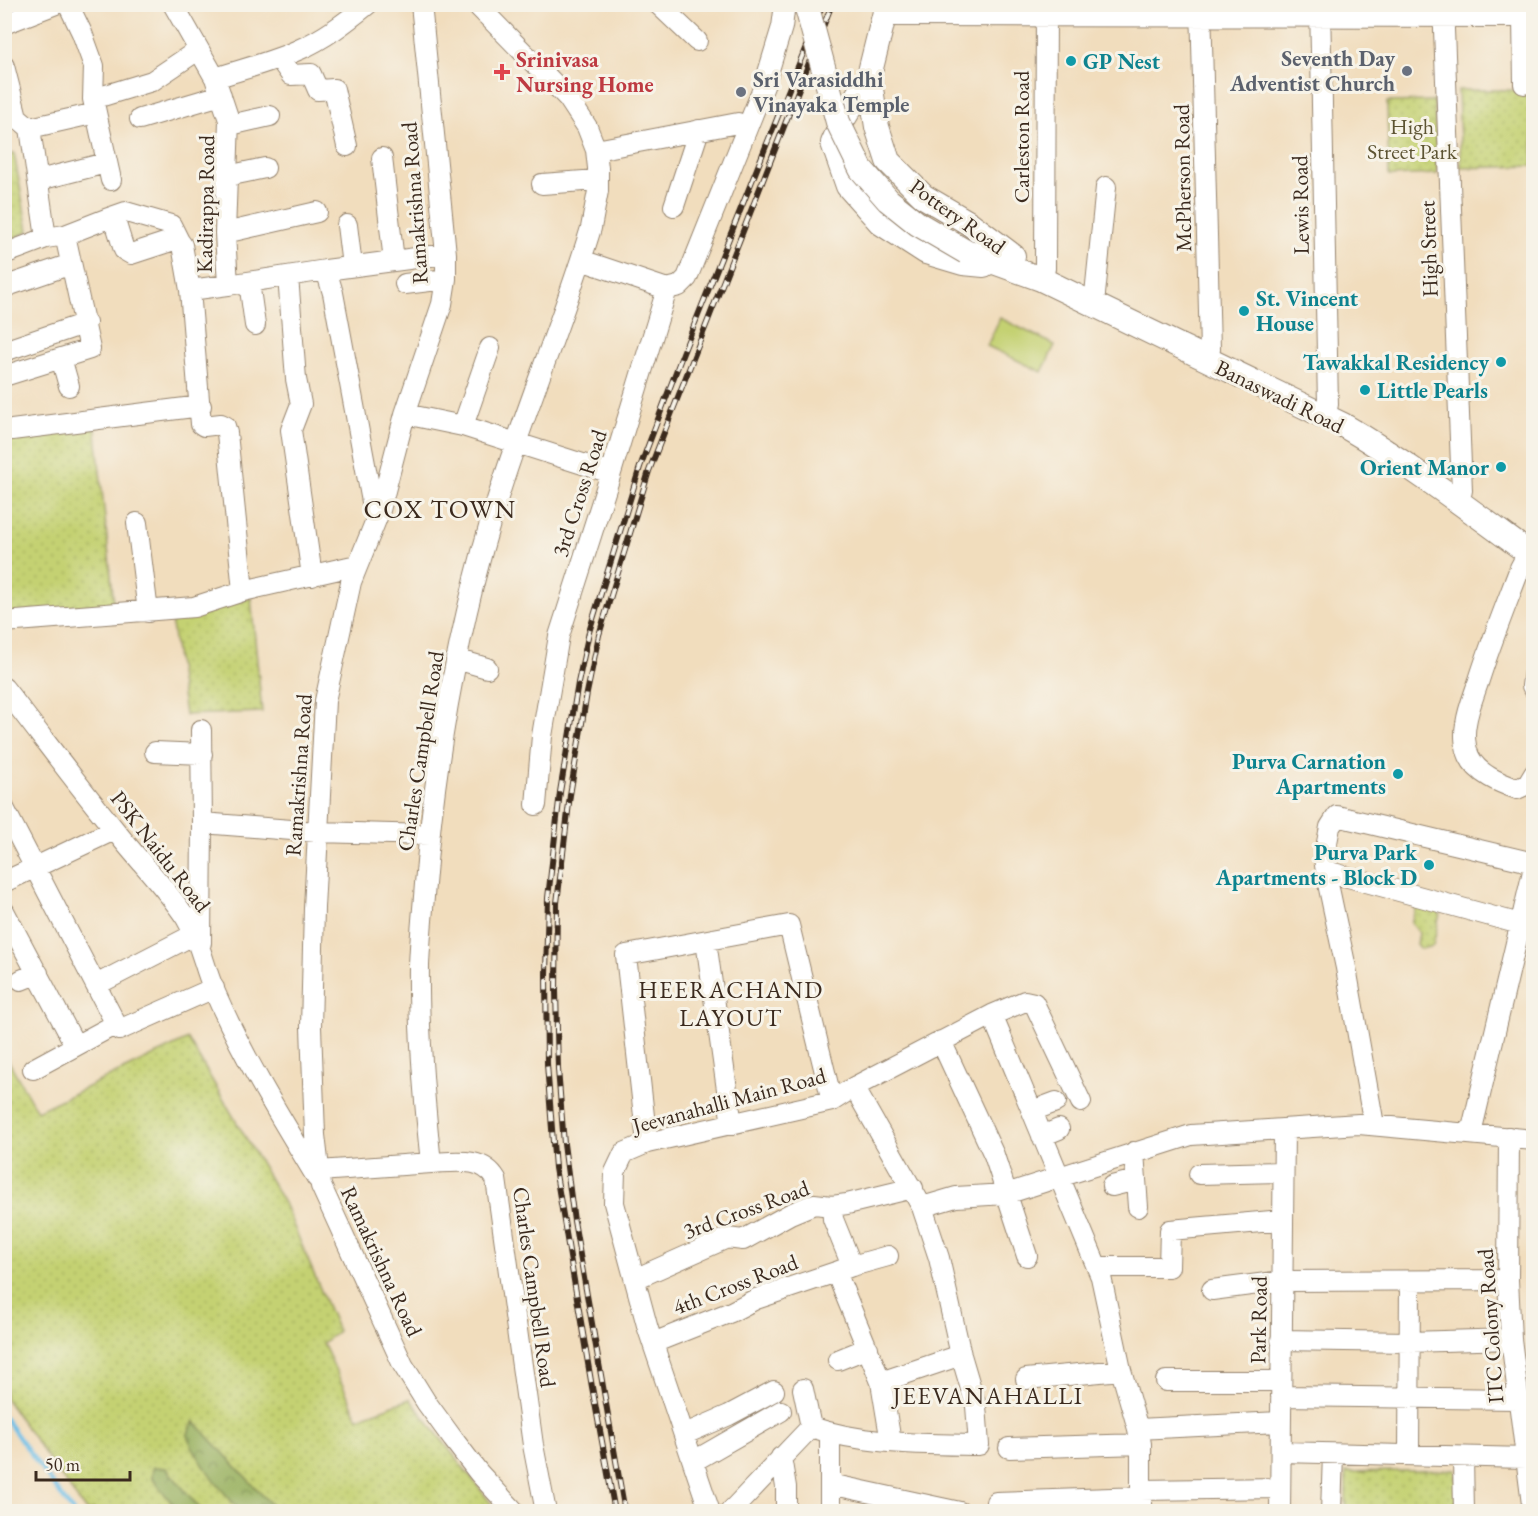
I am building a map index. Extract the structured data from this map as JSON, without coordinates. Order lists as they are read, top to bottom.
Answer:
{
  "streets": {
    "main road": ["Pottery Road", "Banaswadi Road"],
    "street": [
      "Carleston Road",
      "McPherson Road",
      "Ramakrishna Road",
      "Kadirappa Road",
      "Lewis Road",
      "High Street",
      "3rd Cross Road",
      "Charles Campbell Road",
      "PSK Naidu Road",
      "Jeevanahalli Main Road",
      "4th Cross Road",
      "Park Road",
      "ITC Colony Road"
    ]
  },
  "crossings": [
    ["Carleston Road", "Banaswadi Road"],
    ["McPherson Road", "Banaswadi Road"],
    ["Ramakrishna Road", "Kadirappa Road"],
    ["Ramakrishna Road", "PSK Naidu Road"],
    ["Lewis Road", "Banaswadi Road"],
    ["Pottery Road", "Banaswadi Road"],
    ["High Street", "Banaswadi Road"],
    ["3rd Cross Road", "Jeevanahalli Main Road"],
    ["Jeevanahalli Main Road", "4th Cross Road"]
  ],
  "districts": ["COX TOWN", "HEERACHAND LAYOUT", "JEEVANAHALLI"],
  "parks": ["High Street Park"],
  "places": {
    "other": [
      "GP Nest",
      "Seventh Day Adventist Church",
      "Sri Varasiddhi Vinayaka Temple",
      "St. Vincent House",
      "Tawakkal Residency",
      "Little Pearls",
      "Orient Manor",
      "Purva Carnation Apartments",
      "Purva Park Apartments - Block D"
    ],
    "health": ["Srinivasa Nursing Home"]
  },
  "scale_bar": "50 m"
}
